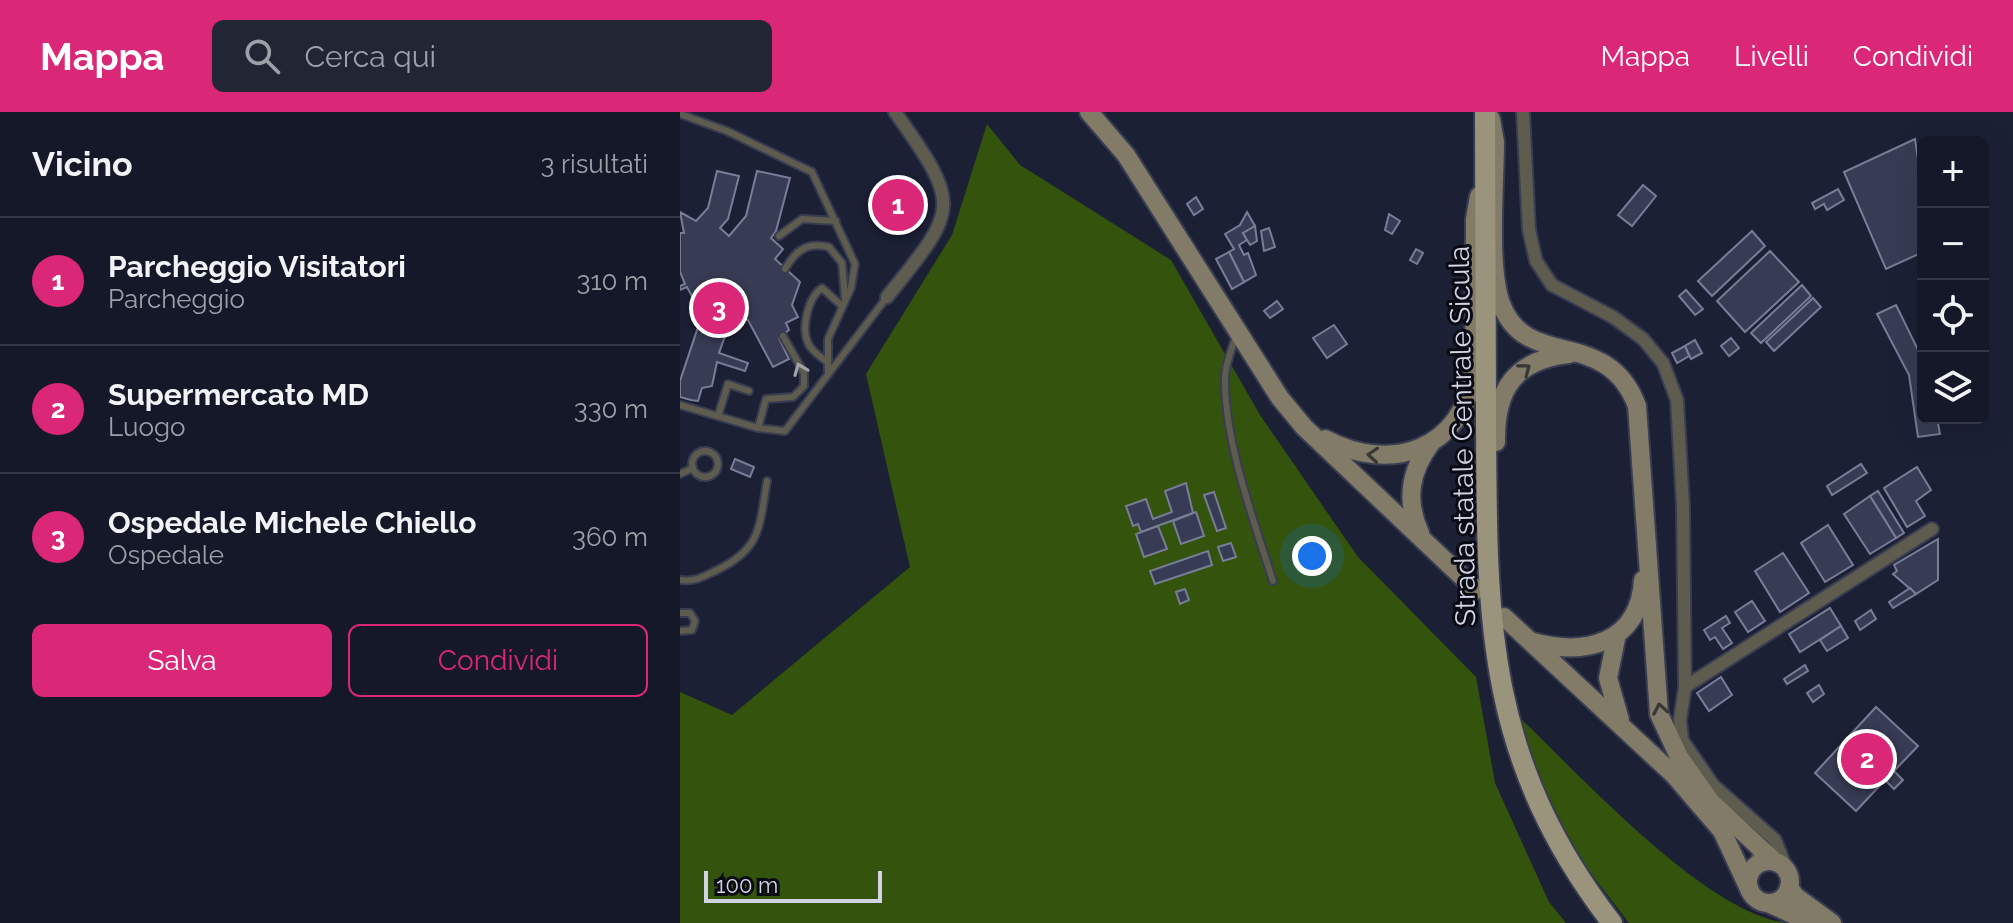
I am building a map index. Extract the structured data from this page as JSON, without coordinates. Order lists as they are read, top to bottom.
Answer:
{
  "streets": {
    "main road": ["Strada statale Centrale Sicula"]
  },
  "scale_bar": "100 m",
  "page": {
    "header": "Mappa",
    "search": "Cerca qui",
    "nav": ["Mappa", "Livelli", "Condividi"],
    "heading": ["Vicino", "3 risultati"],
    "map_buttons": ["+", "−"],
    "pins": ["1", "3", "2"],
    "list": [
      {
        "mark": "1",
        "name": "Parcheggio Visitatori",
        "note": "Parcheggio",
        "value": "310 m"
      },
      {
        "mark": "2",
        "name": "Supermercato MD",
        "note": "Luogo",
        "value": "330 m"
      },
      {
        "mark": "3",
        "name": "Ospedale Michele Chiello",
        "note": "Ospedale",
        "value": "360 m"
      }
    ],
    "buttons": ["Salva", "Condividi"],
    "scale": "100 m"
  }
}
